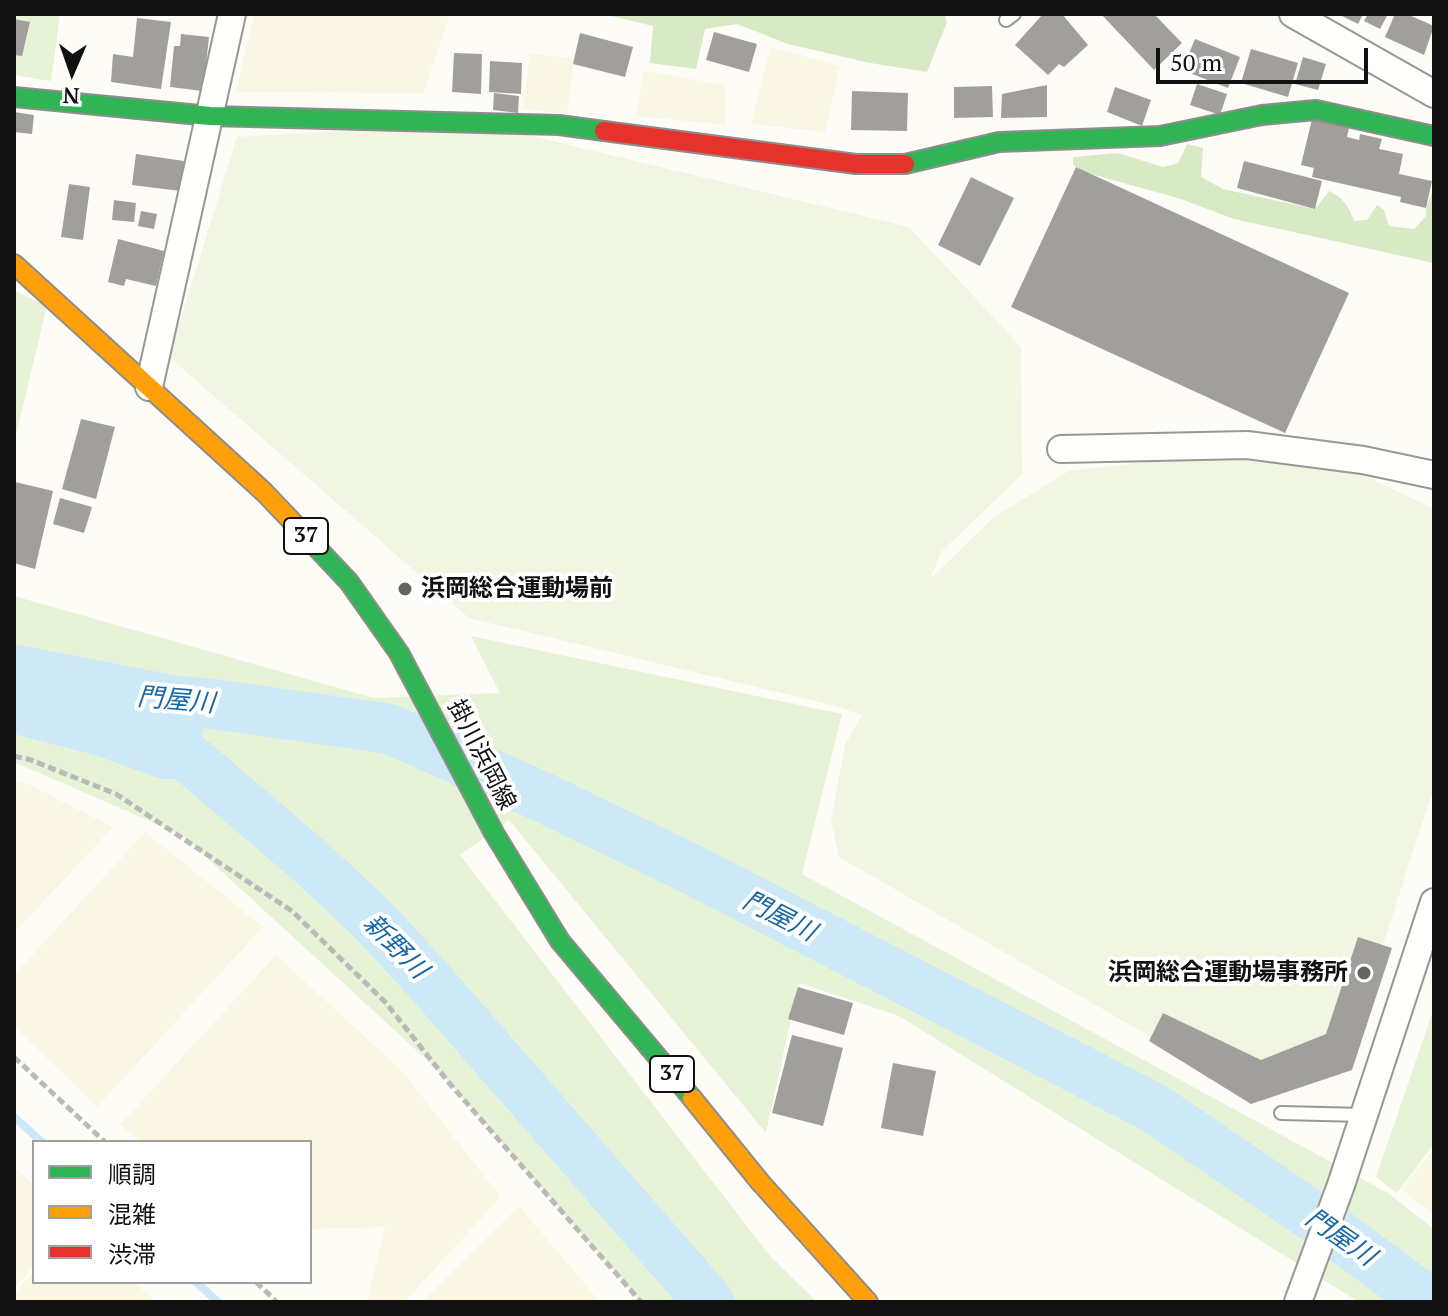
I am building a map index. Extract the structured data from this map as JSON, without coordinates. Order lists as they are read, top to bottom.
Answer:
{
  "streets": {
    "street": ["37", "掛川浜岡線"]
  },
  "water": ["門屋川", "新野川"],
  "places": ["浜岡総合運動場前", "浜岡総合運動場事務所"],
  "legend": ["順調", "混雑", "渋滞"],
  "scale_bar": "50 m",
  "north": "bottom"
}
